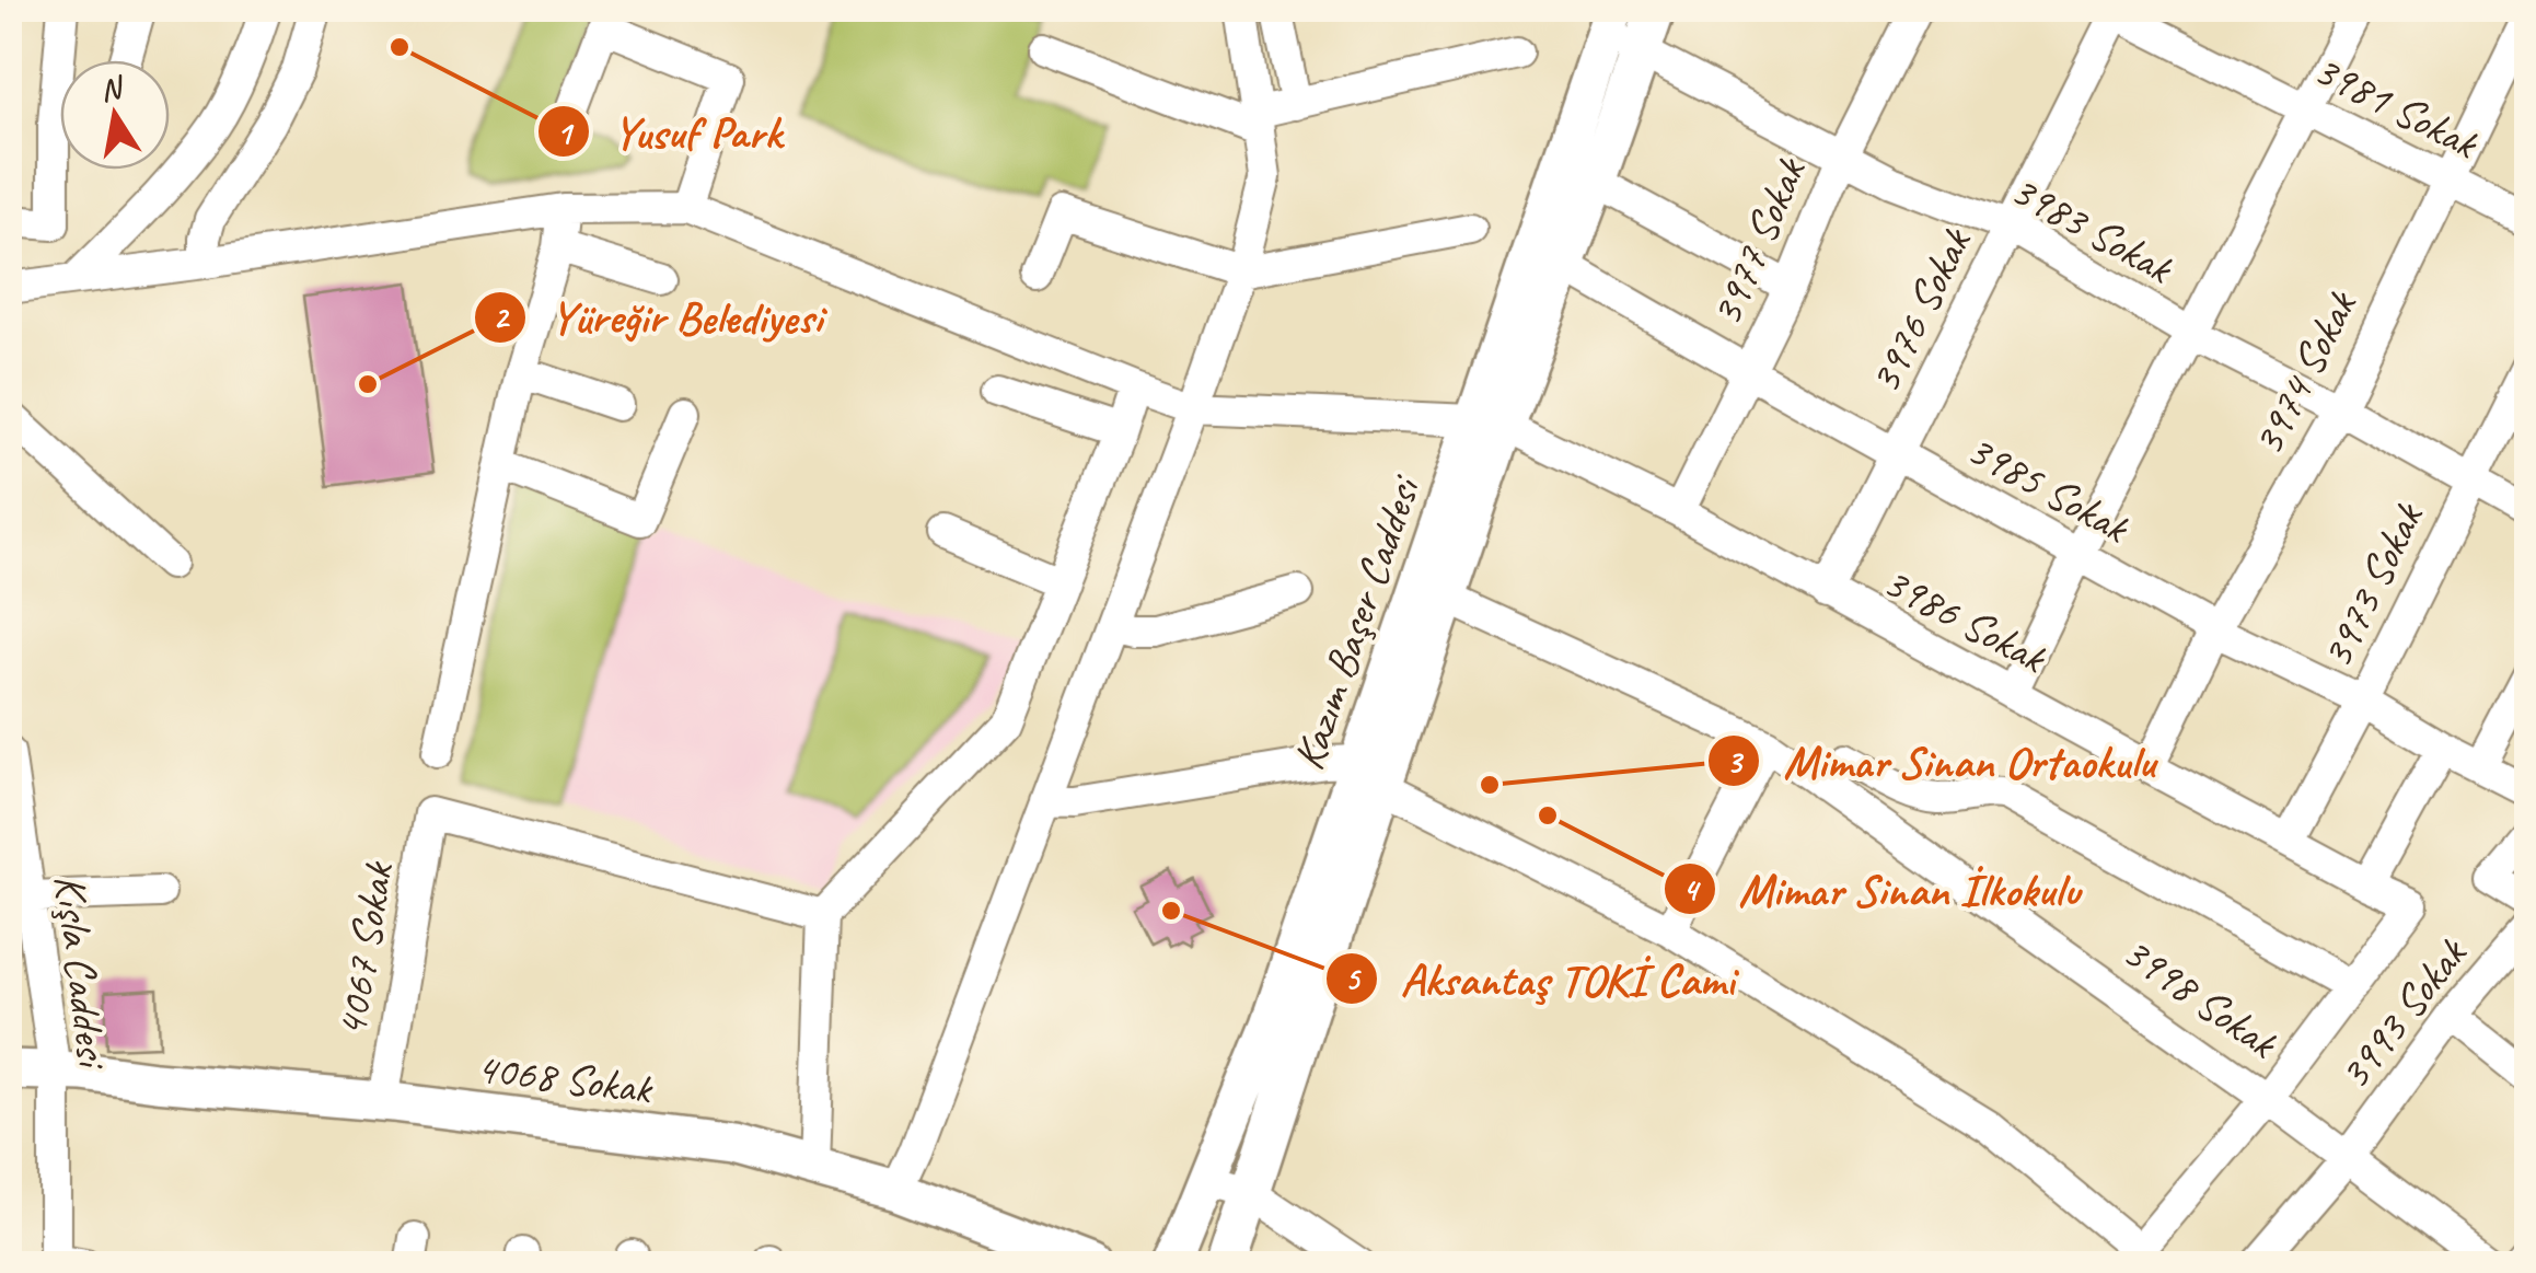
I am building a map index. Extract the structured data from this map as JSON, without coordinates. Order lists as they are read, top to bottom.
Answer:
{
  "streets": {
    "main road": ["Kazım Başer Caddesi", "4068 Sokak"],
    "street": [
      "3981 Sokak",
      "3983 Sokak",
      "3977 Sokak",
      "3976 Sokak",
      "3974 Sokak",
      "3985 Sokak",
      "3973 Sokak",
      "3986 Sokak",
      "4067 Sokak",
      "Kışla Caddesi",
      "3998 Sokak",
      "3993 Sokak"
    ]
  },
  "crossings": [
    ["3981 Sokak", "3976 Sokak"],
    ["3981 Sokak", "3974 Sokak"],
    ["3983 Sokak", "3977 Sokak"],
    ["3983 Sokak", "3976 Sokak"],
    ["3983 Sokak", "3974 Sokak"],
    ["3983 Sokak", "3973 Sokak"],
    ["3983 Sokak", "Kazım Başer Caddesi"],
    ["3977 Sokak", "3985 Sokak"],
    ["3977 Sokak", "3986 Sokak"],
    ["3976 Sokak", "3985 Sokak"],
    ["3976 Sokak", "3986 Sokak"],
    ["3974 Sokak", "3985 Sokak"],
    ["3974 Sokak", "3986 Sokak"],
    ["3985 Sokak", "3973 Sokak"],
    ["3985 Sokak", "Kazım Başer Caddesi"],
    ["3973 Sokak", "3986 Sokak"],
    ["3986 Sokak", "Kazım Başer Caddesi"],
    ["Kazım Başer Caddesi", "3998 Sokak"],
    ["4067 Sokak", "4068 Sokak"],
    ["Kışla Caddesi", "4068 Sokak"],
    ["3998 Sokak", "3993 Sokak"]
  ],
  "places": [
    "Yusuf Park",
    "Yüreğir Belediyesi",
    "Mimar Sinan Ortaokulu",
    "Mimar Sinan İlkokulu",
    "Aksantaş TOKİ Cami"
  ],
  "north": "top"
}
